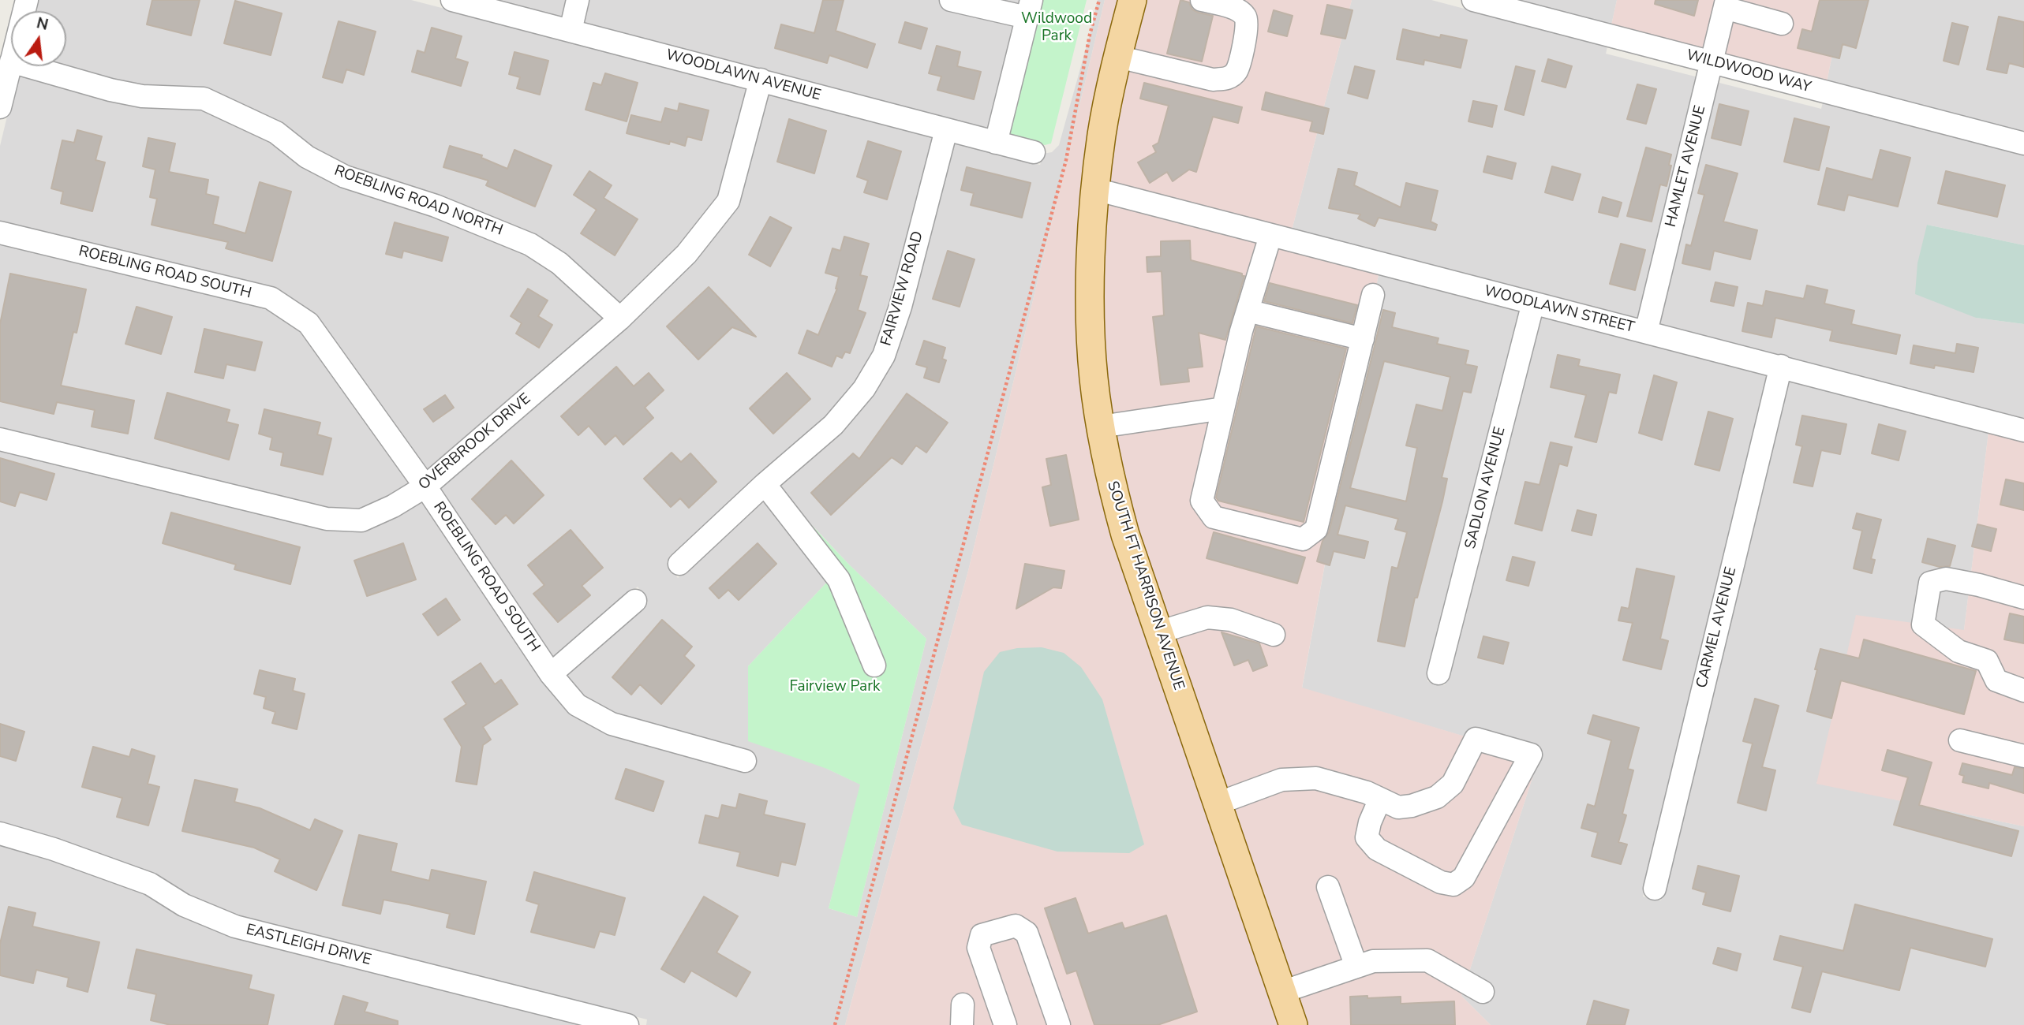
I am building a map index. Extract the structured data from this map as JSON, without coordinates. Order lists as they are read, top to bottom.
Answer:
{
  "streets": {
    "main road": ["SOUTH FT HARRISON AVENUE"],
    "street": [
      "WILDWOOD WAY",
      "WOODLAWN AVENUE",
      "HAMLET AVENUE",
      "ROEBLING ROAD NORTH",
      "ROEBLING ROAD SOUTH",
      "FAIRVIEW ROAD",
      "WOODLAWN STREET",
      "OVERBROOK DRIVE",
      "SADLON AVENUE",
      "CARMEL AVENUE",
      "EASTLEIGH DRIVE"
    ]
  },
  "crossings": [
    ["WILDWOOD WAY", "HAMLET AVENUE"],
    ["WOODLAWN AVENUE", "FAIRVIEW ROAD"],
    ["WOODLAWN AVENUE", "OVERBROOK DRIVE"],
    ["HAMLET AVENUE", "WOODLAWN STREET"],
    ["ROEBLING ROAD NORTH", "OVERBROOK DRIVE"],
    ["ROEBLING ROAD SOUTH", "OVERBROOK DRIVE"],
    ["WOODLAWN STREET", "SADLON AVENUE"],
    ["WOODLAWN STREET", "SOUTH FT HARRISON AVENUE"],
    ["WOODLAWN STREET", "CARMEL AVENUE"]
  ],
  "parks": ["Wildwood Park", "Fairview Park"],
  "north": "top"
}
